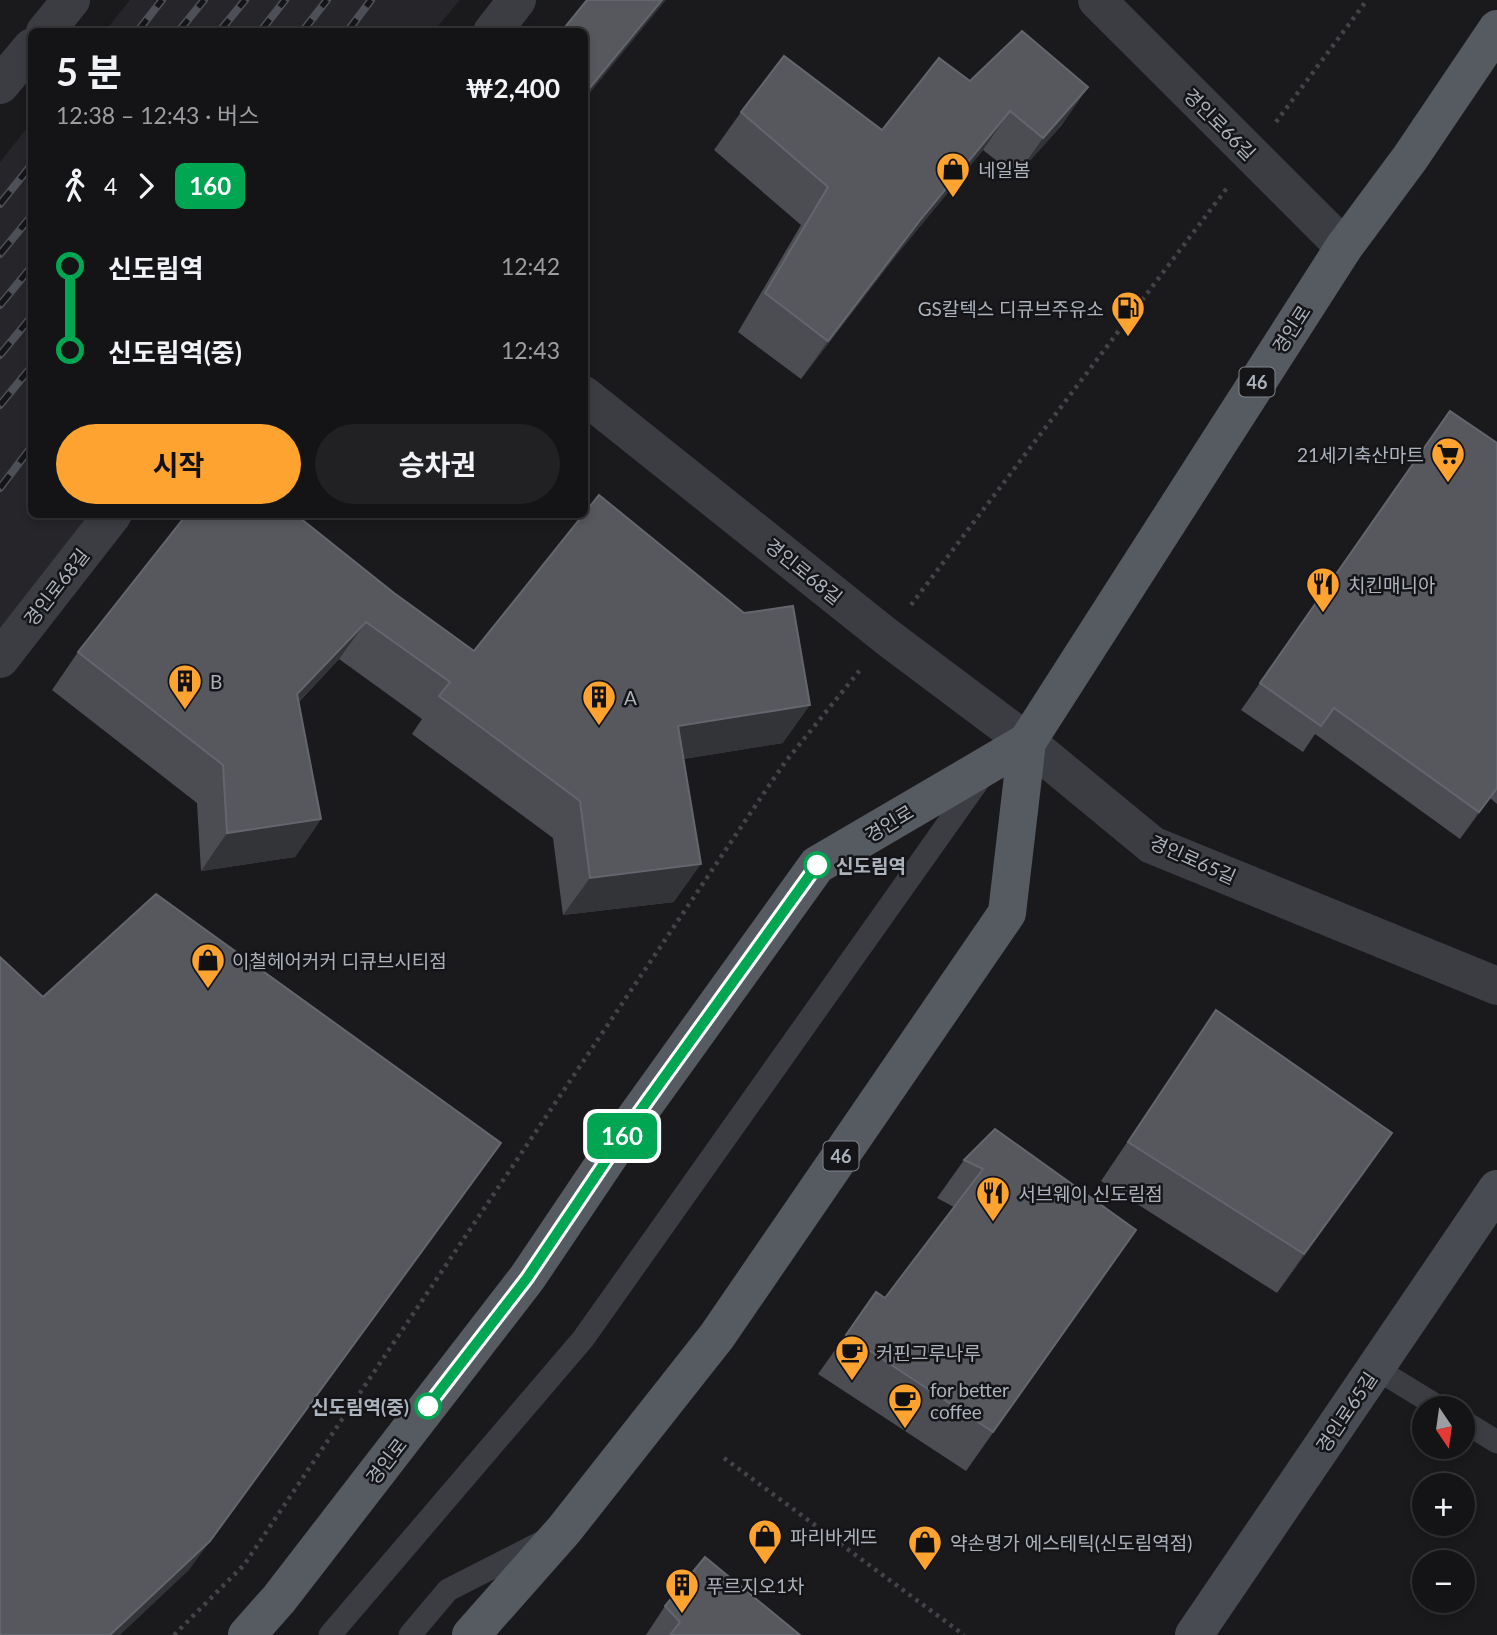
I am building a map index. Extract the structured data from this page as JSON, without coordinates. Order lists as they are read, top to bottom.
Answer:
{
  "streets": {
    "main road": ["경인로", "46"],
    "street": ["경인로66길", "경인로68길", "경인로65길"]
  },
  "crossings": [
    ["경인로66길", "경인로"],
    ["경인로", "경인로68길"],
    ["경인로", "경인로65길"],
    ["경인로68길", "경인로65길"]
  ],
  "places": {
    "shop": [
      "네일봄",
      "이철헤어커커 디큐브시티점",
      "파리바게뜨",
      "약손명가 에스테틱(신도림역점)"
    ],
    "fuel station": ["GS칼텍스 디큐브주유소"],
    "supermarket": ["21세기축산마트"],
    "restaurant": ["치킨매니아", "서브웨이 신도림점"],
    "building": ["B", "A", "푸르지오1차"],
    "other": ["신도림역", "신도림역(중)"],
    "cafe": ["커핀그루나루", "for better coffee"]
  },
  "lines": ["bus line 160"],
  "north": "bottom",
  "page": {
    "on_map": "160",
    "heading": ["5 분", "12:38 – 12:43 · 버스", "₩2,400"],
    "legs": ["4", "160"],
    "list": [
      {
        "name": "신도림역",
        "value": "12:42"
      },
      {
        "name": "신도림역(중)",
        "value": "12:43"
      }
    ],
    "buttons": ["시작", "승차권"],
    "map_buttons": ["+", "−"]
  }
}
